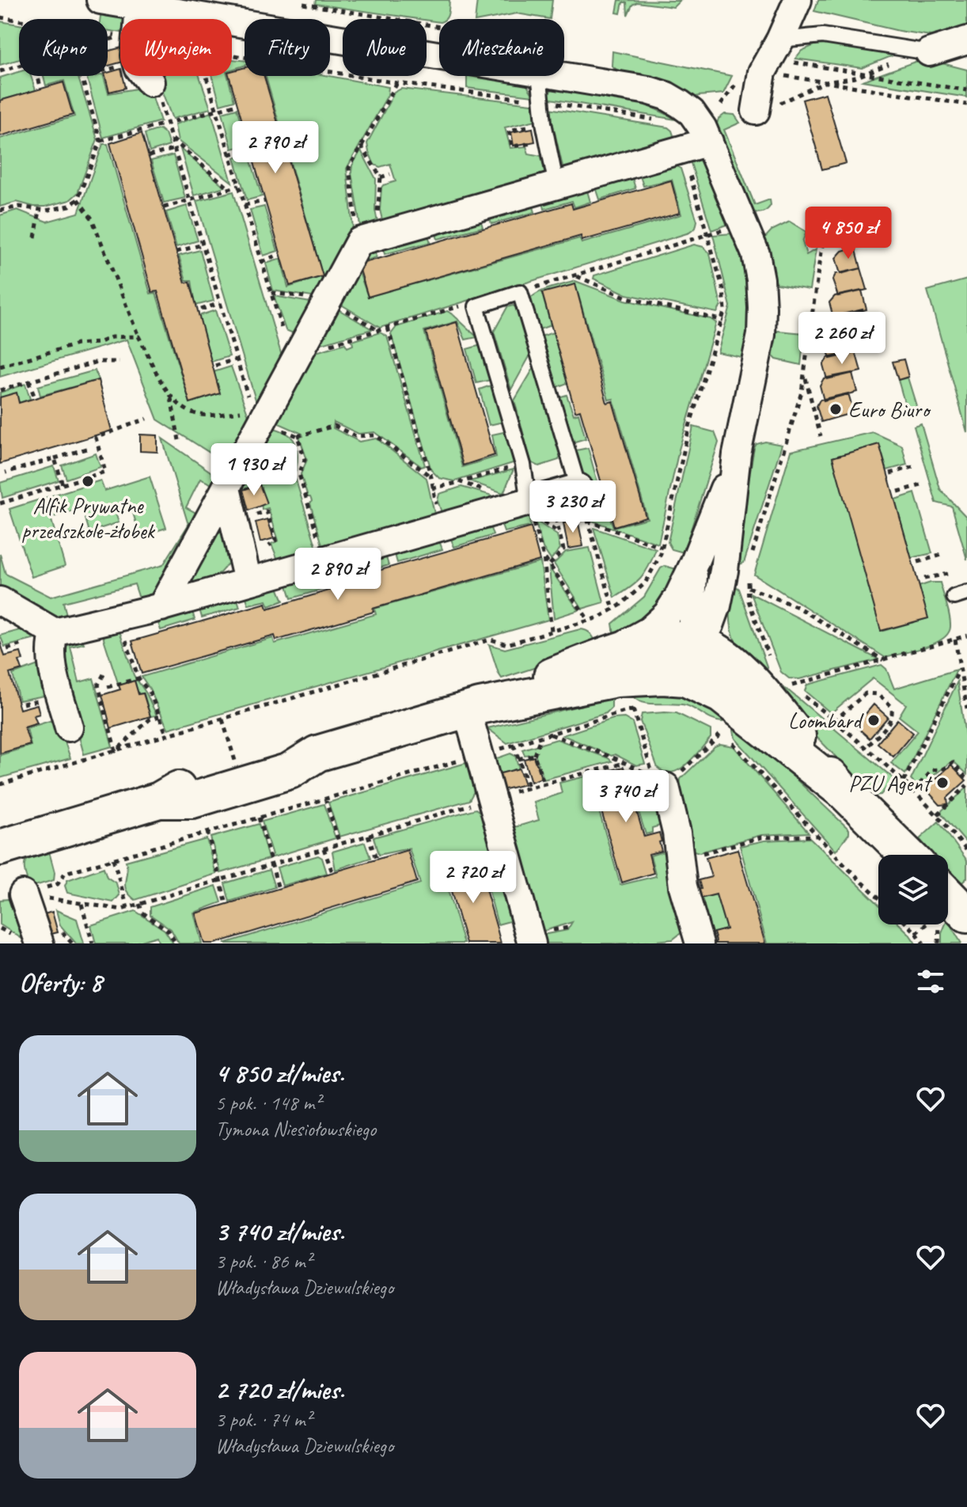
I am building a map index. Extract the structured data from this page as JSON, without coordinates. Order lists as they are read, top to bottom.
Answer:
{
  "places": [
    "Euro Biuro",
    "Alfik Prywatne przedszkole-żłobek",
    "Loombard",
    "PZU Agent"
  ],
  "page": {
    "chip": [
      "Kupno",
      "Wynajem",
      "Filtry",
      "Nowe",
      "Mieszkanie"
    ],
    "price": [
      "2 790 zł",
      "4 850 zł",
      "2 260 zł",
      "1 930 zł",
      "3 230 zł",
      "2 890 zł",
      "3 740 zł",
      "2 720 zł"
    ],
    "heading": "Oferty: 8",
    "list": [
      {
        "name": "4 850 zł/mies.",
        "note": "5 pok. · 148 m² · Tymona Niesiołowskiego"
      },
      {
        "name": "3 740 zł/mies.",
        "note": "3 pok. · 86 m² · Władysława Dziewulskiego"
      },
      {
        "name": "2 720 zł/mies.",
        "note": "3 pok. · 74 m² · Władysława Dziewulskiego"
      }
    ]
  }
}
